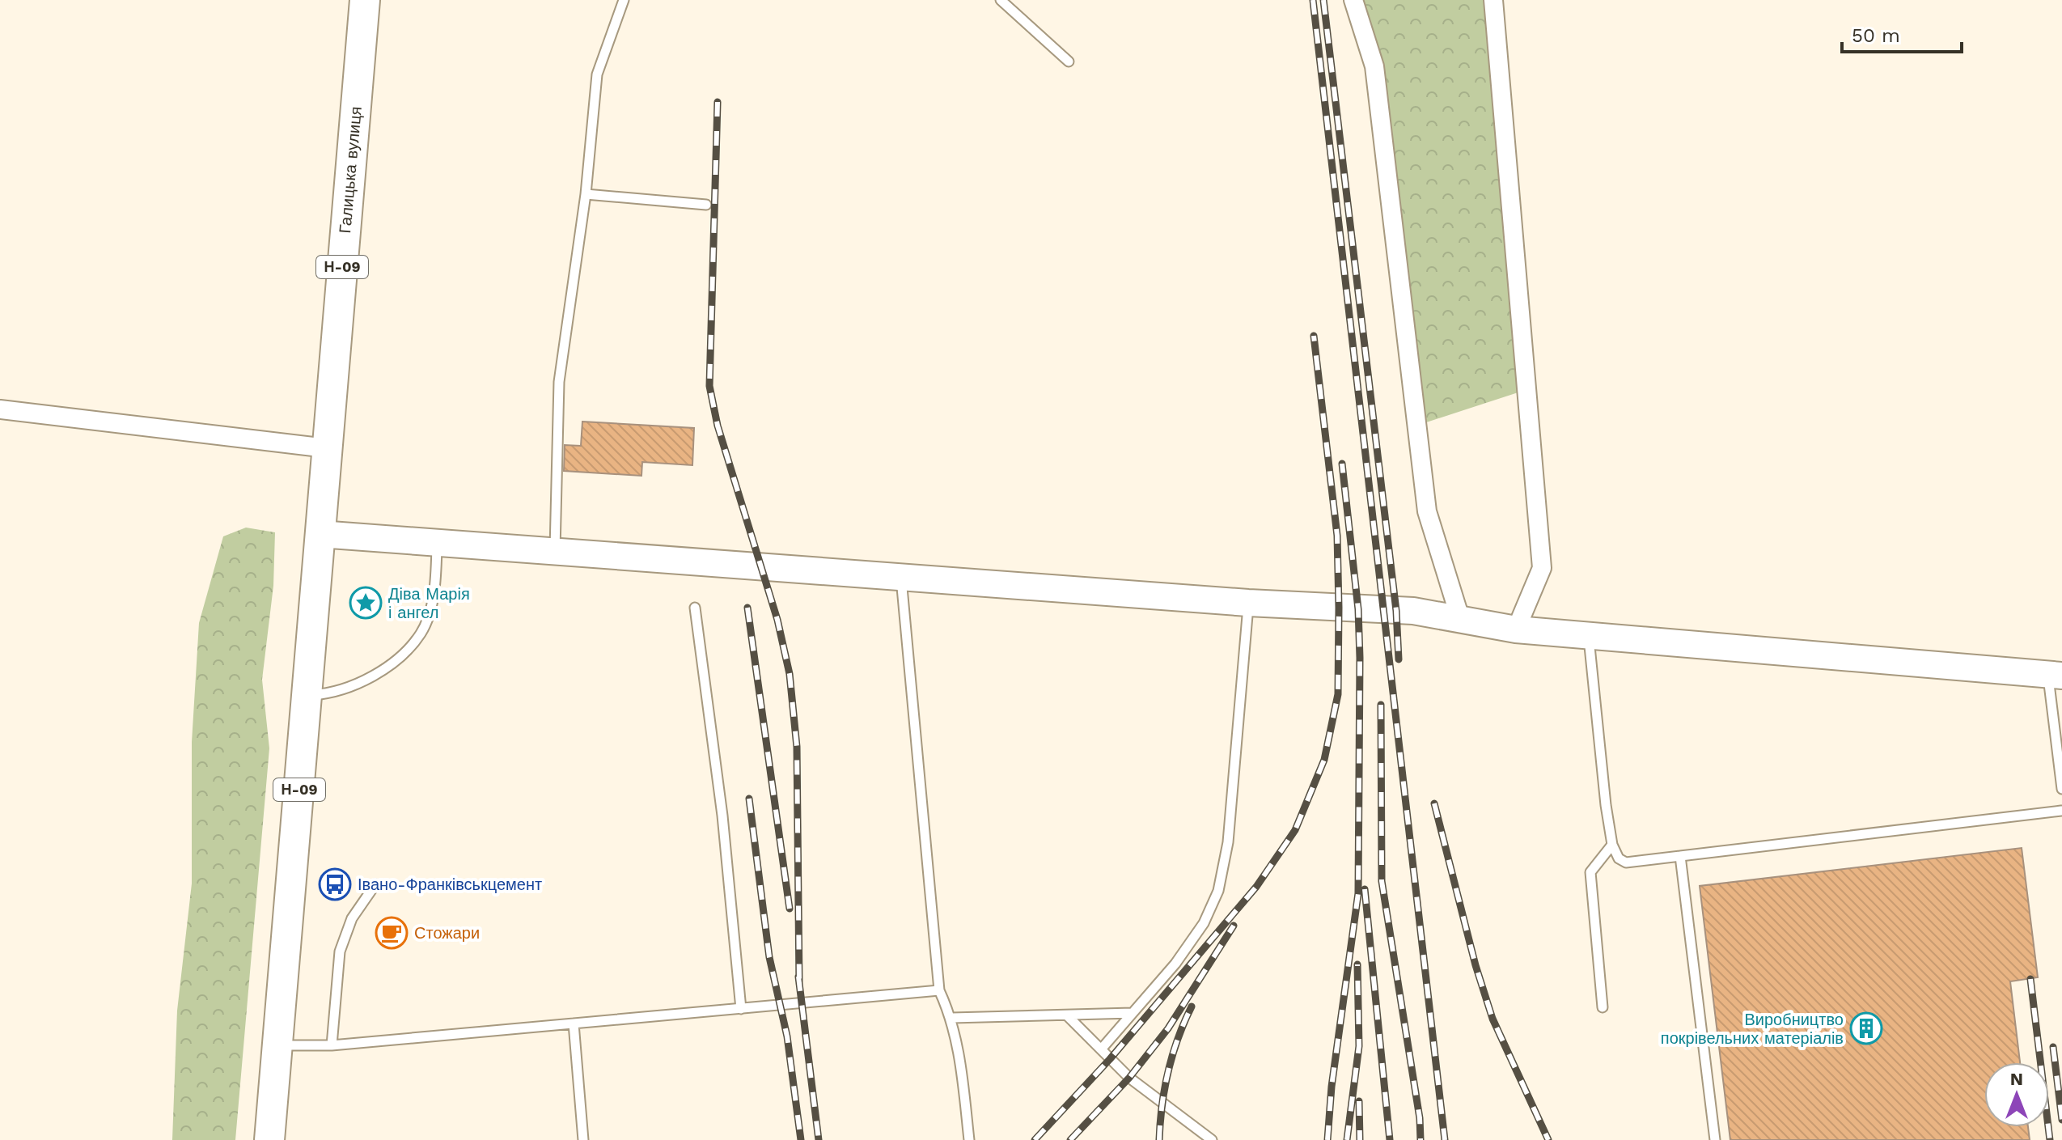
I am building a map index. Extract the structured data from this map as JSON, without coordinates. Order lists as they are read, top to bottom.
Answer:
{
  "streets": {
    "main road": ["Галицька вулиця", "Н-09"]
  },
  "crossings": [
    ["Галицька вулиця", "Н-09"]
  ],
  "places": {
    "place": ["Діва Марія і ангел"],
    "bus stop": ["Івано-Франківськцемент"],
    "cafe": ["Стожари"],
    "building": ["Виробництво покрівельних матеріалів"]
  },
  "scale_bar": "50 m",
  "north": "top"
}
